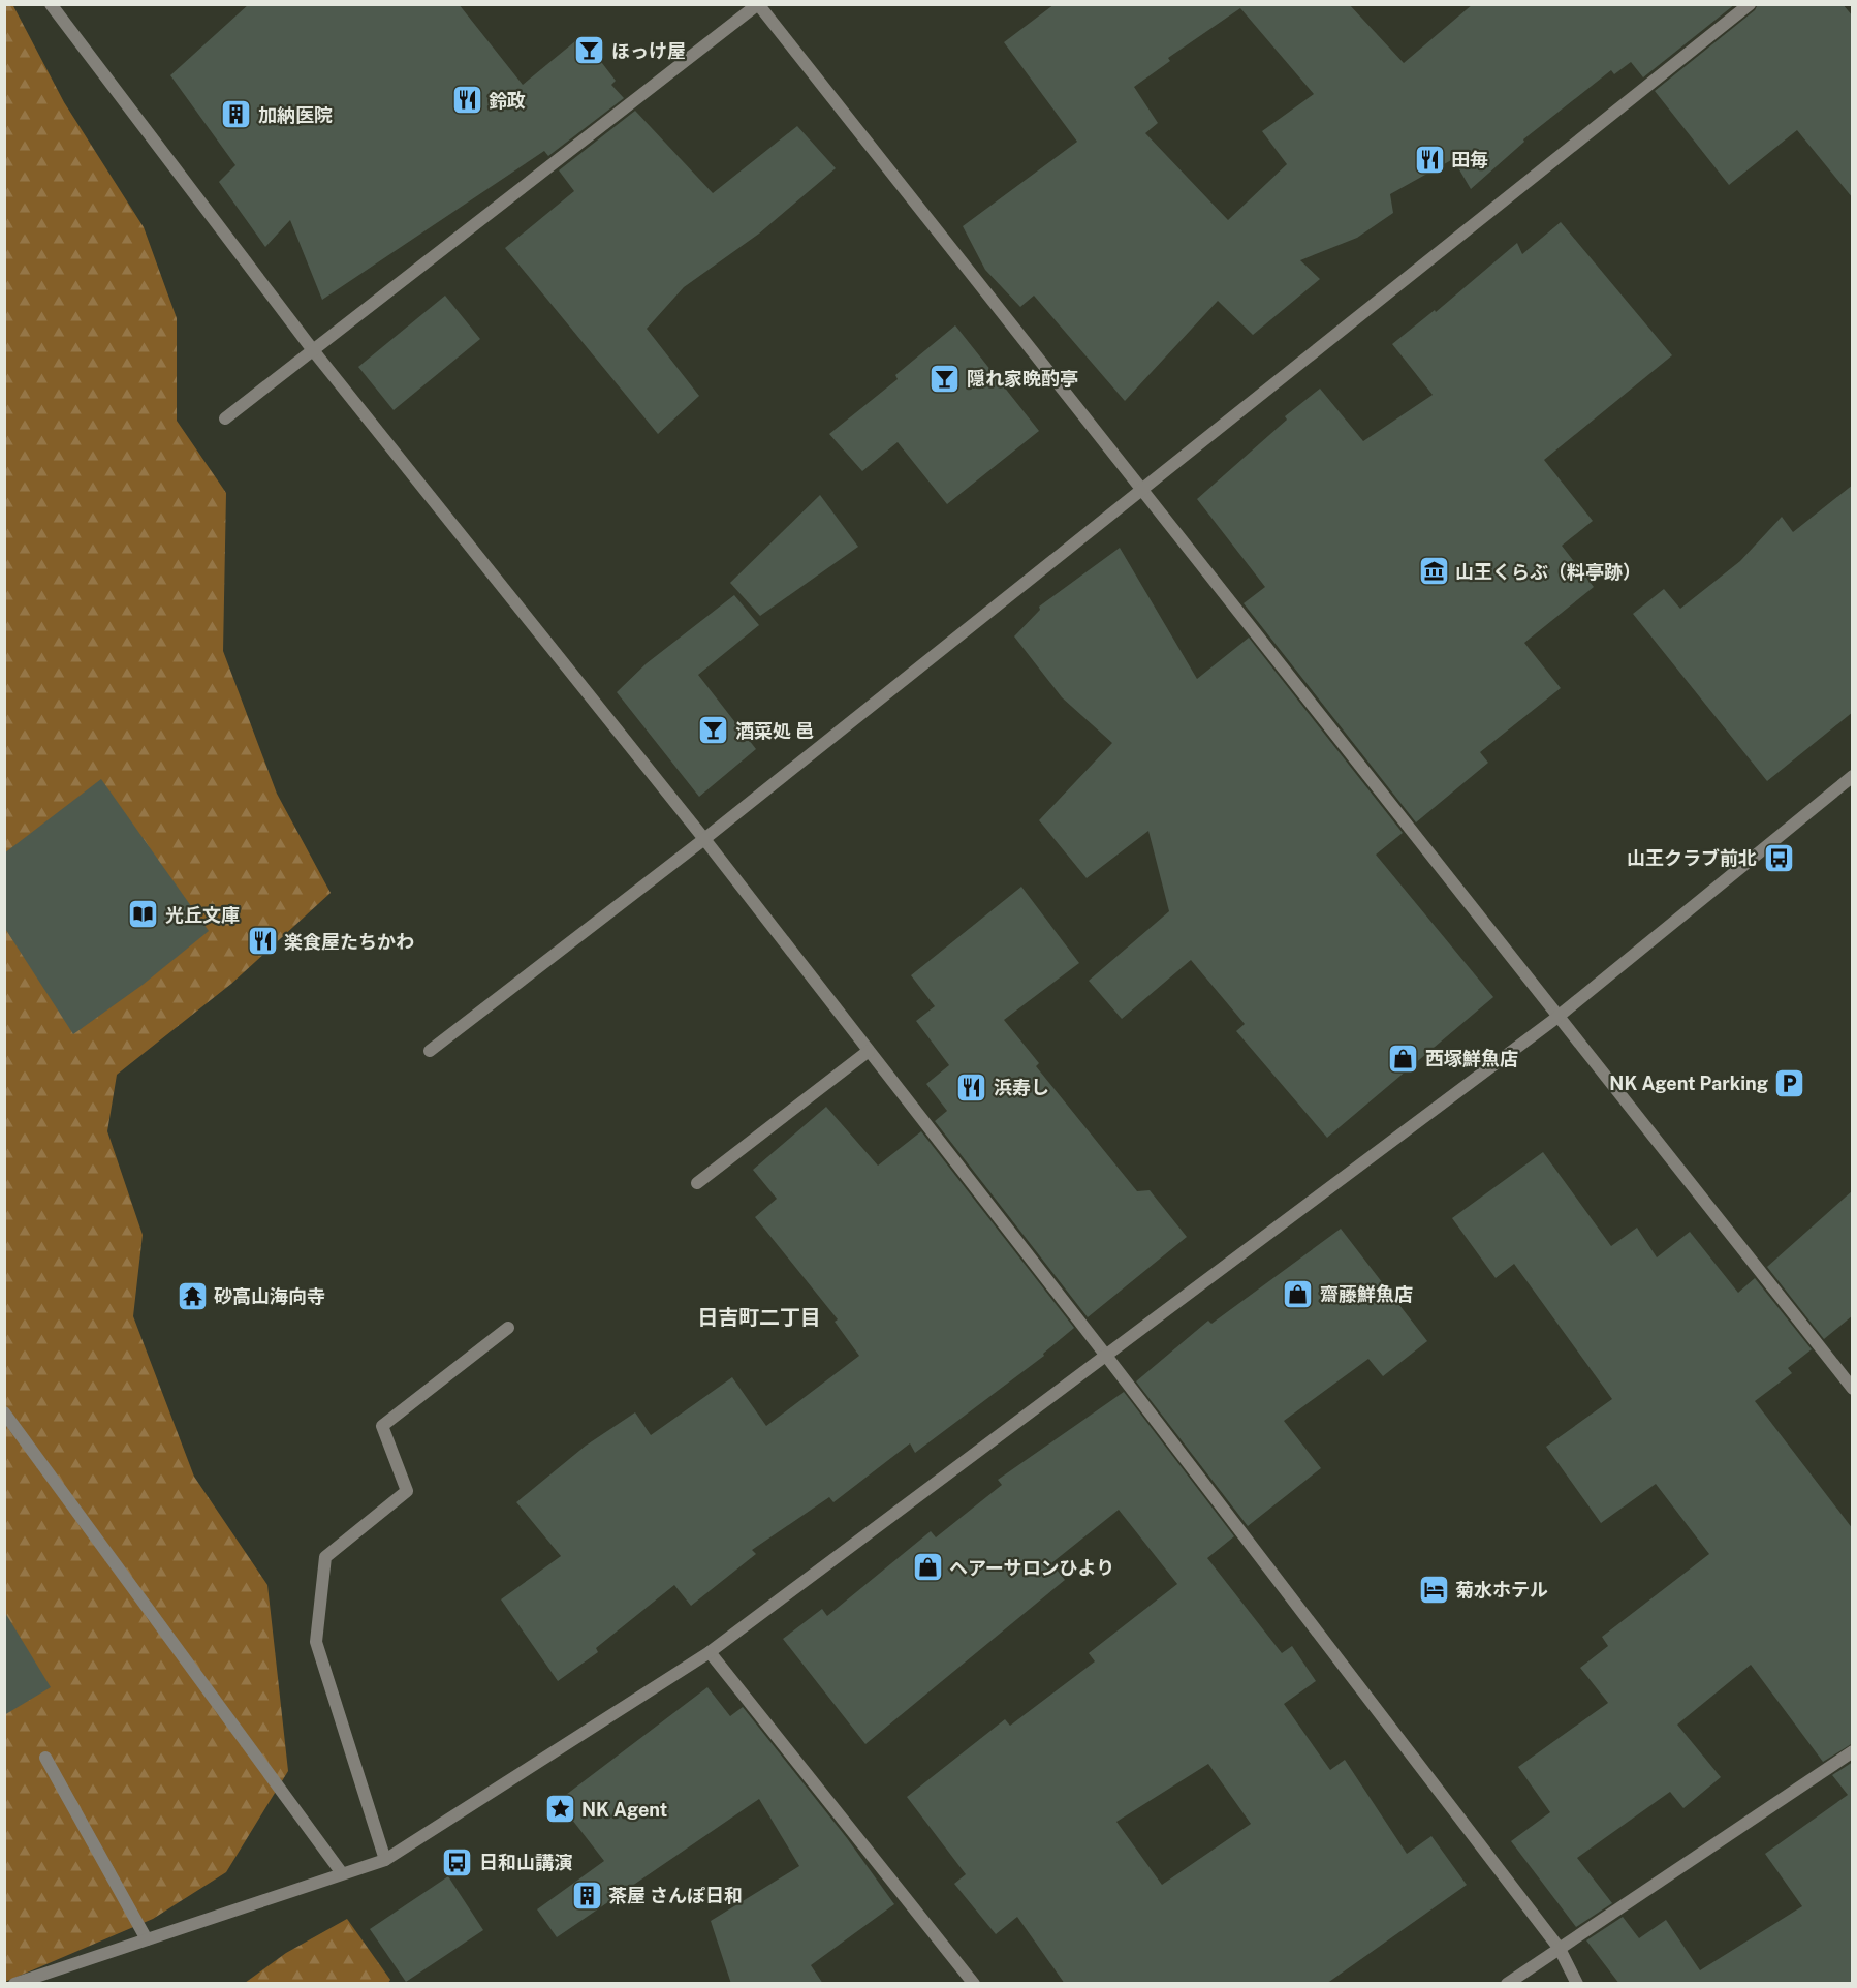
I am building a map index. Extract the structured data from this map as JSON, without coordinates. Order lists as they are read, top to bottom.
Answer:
{
  "districts": ["日吉町二丁目"],
  "places": {
    "bar": ["ほっけ屋", "隠れ家晩酌亭", "酒菜処 邑"],
    "restaurant": [
      "鈴政",
      "田毎",
      "楽食屋たちかわ",
      "浜寿し"
    ],
    "building": ["加納医院", "茶屋 さんぽ日和"],
    "museum": ["山王くらぶ（料亭跡）"],
    "bus stop": ["山王クラブ前北", "日和山講演"],
    "library": ["光丘文庫"],
    "shop": ["西塚鮮魚店", "齋藤鮮魚店", "ヘアーサロンひより"],
    "parking": ["NK Agent Parking"],
    "temple": ["砂高山海向寺"],
    "hotel": ["菊水ホテル"],
    "place": ["NK Agent"]
  }
}
